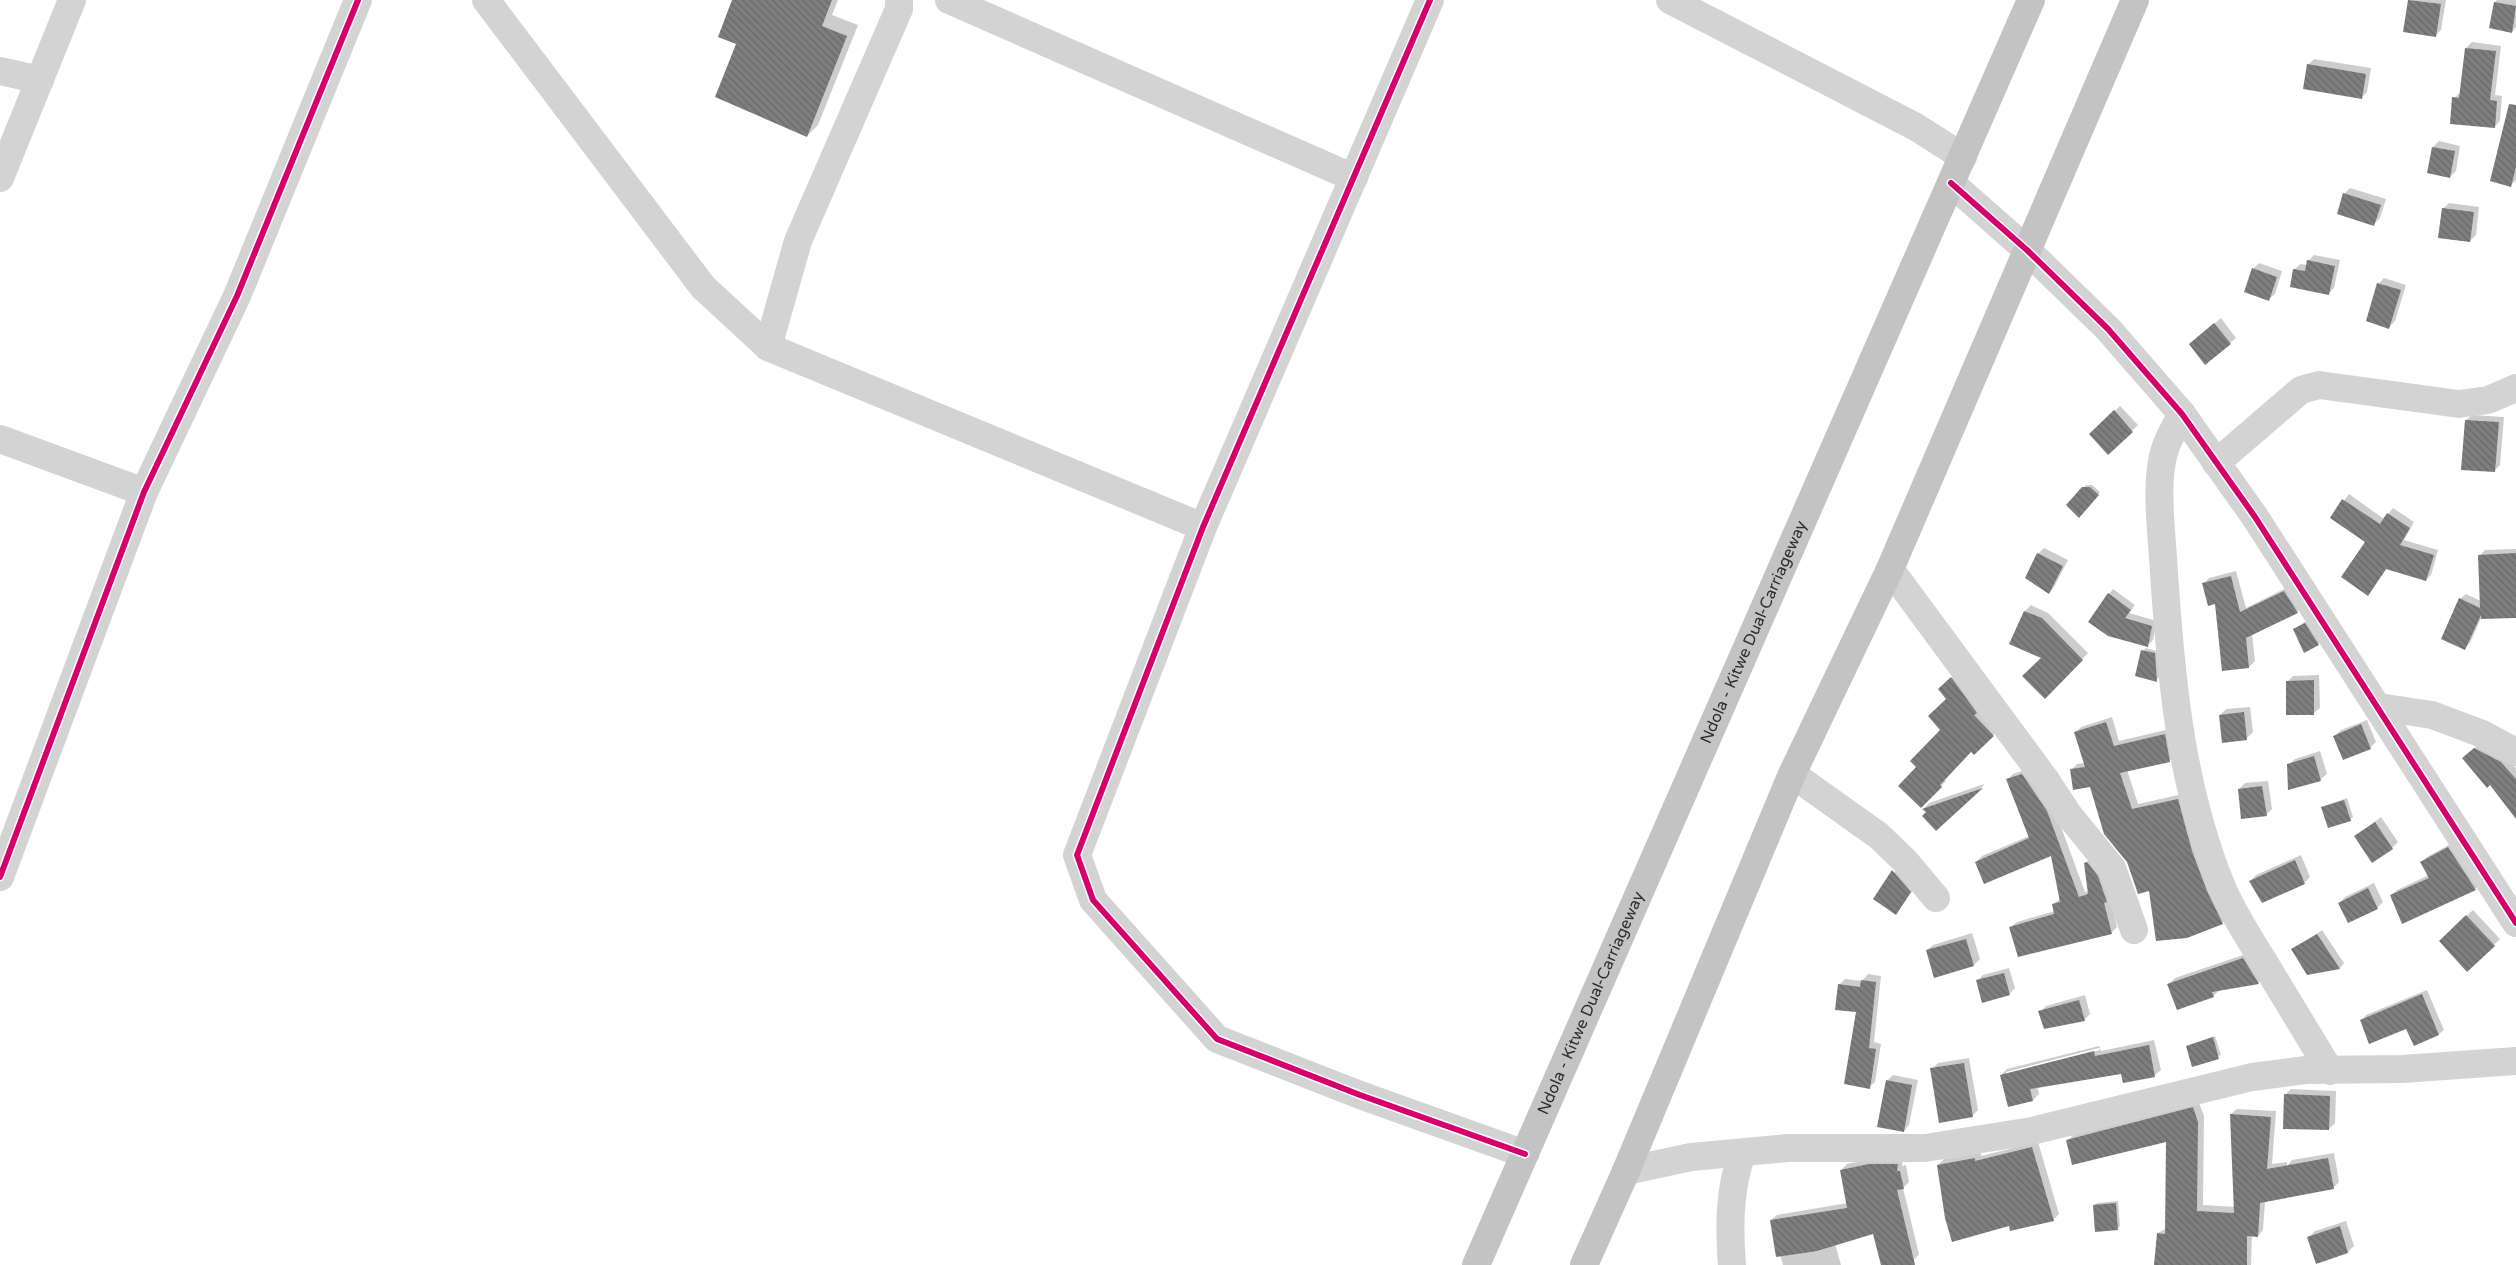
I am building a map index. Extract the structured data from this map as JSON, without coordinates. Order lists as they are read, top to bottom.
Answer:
{
  "streets": {
    "highway": ["Ndola - Kitwe Dual-Carriageway"]
  }
}
